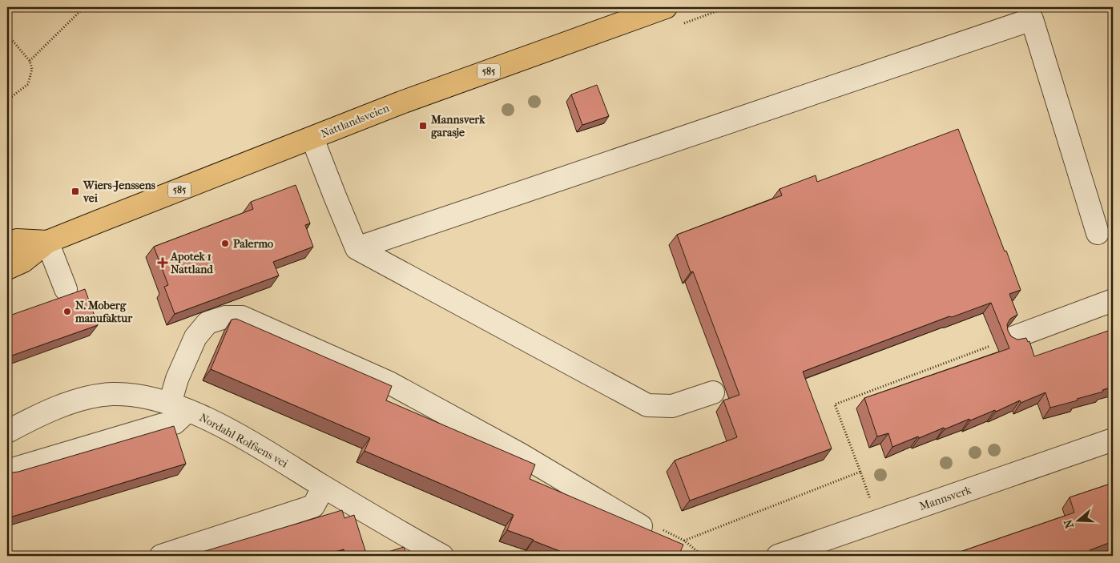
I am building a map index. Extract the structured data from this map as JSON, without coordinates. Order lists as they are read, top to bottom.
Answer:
{
  "streets": {
    "main road": ["585", "Nattlandsveien"],
    "street": ["Nordahl Rolfsens vei", "Mannsverk"]
  },
  "places": {
    "transit": ["Mannsverk garasje", "Wiers-Jenssens vei"],
    "other": ["Palermo", "N. Moberg manufaktur"],
    "health": ["Apotek 1 Nattland"]
  },
  "north": "left"
}
